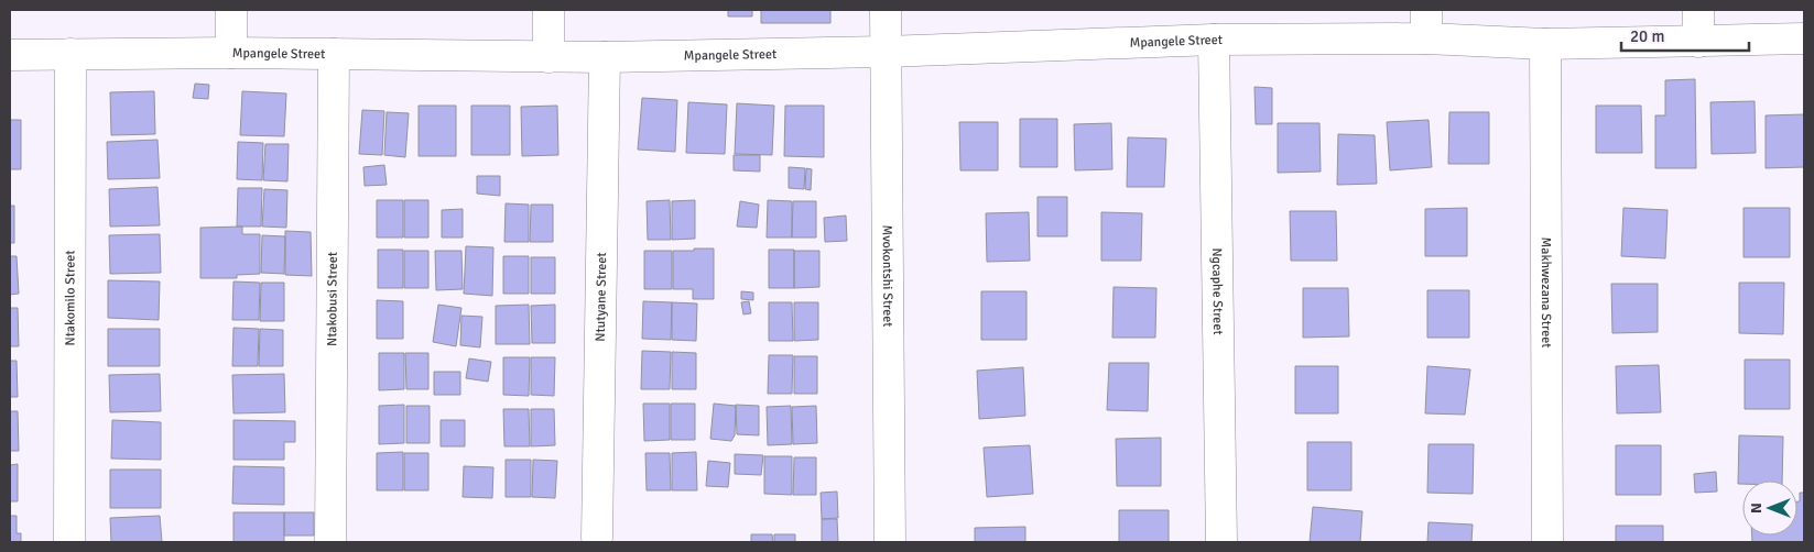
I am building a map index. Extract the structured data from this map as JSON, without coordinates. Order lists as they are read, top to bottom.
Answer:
{
  "streets": {
    "street": [
      "Mpangele Street",
      "Mvokontshi Street",
      "Ngcaphe Street",
      "Makhwezana Street",
      "Ntutyane Street",
      "Ntakomilo Street",
      "Ntakobusi Street"
    ]
  },
  "crossings": [
    ["Mpangele Street", "Mvokontshi Street"],
    ["Mpangele Street", "Ngcaphe Street"],
    ["Mpangele Street", "Makhwezana Street"],
    ["Mpangele Street", "Ntutyane Street"],
    ["Mpangele Street", "Ntakomilo Street"],
    ["Mpangele Street", "Ntakobusi Street"]
  ],
  "scale_bar": "20 m",
  "north": "left"
}
